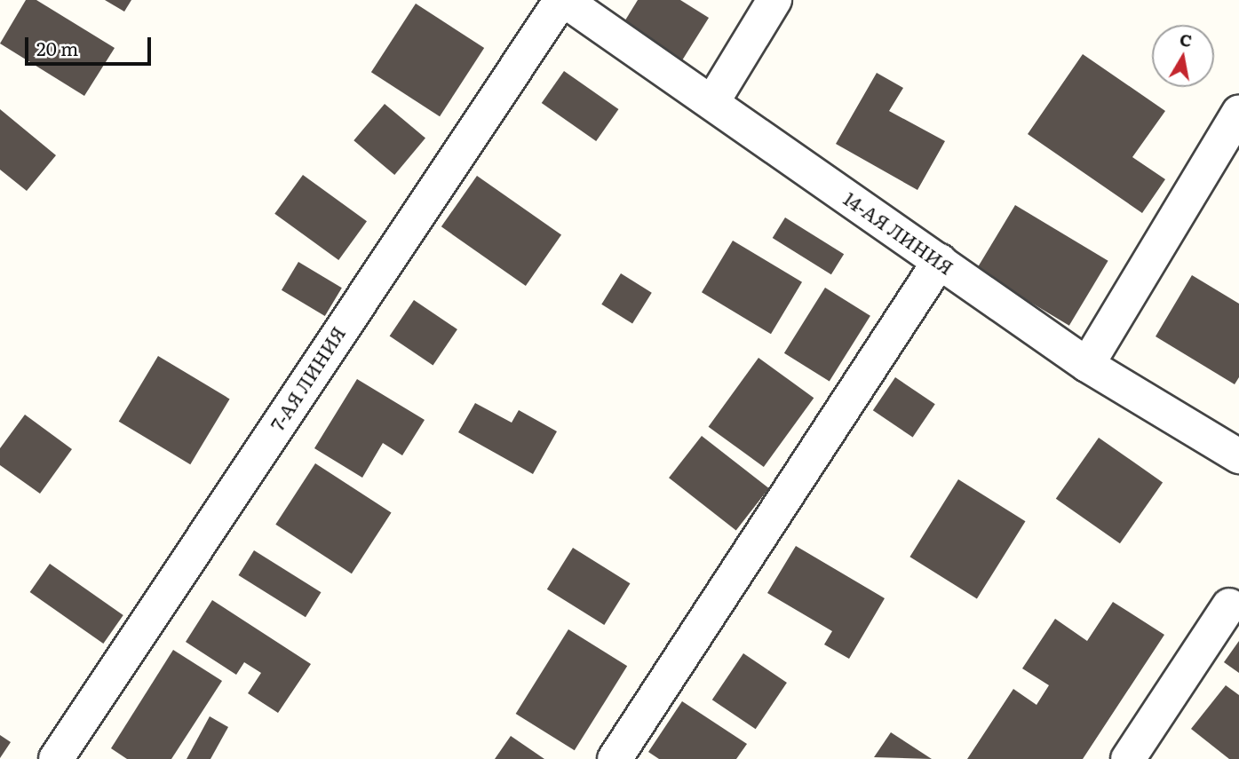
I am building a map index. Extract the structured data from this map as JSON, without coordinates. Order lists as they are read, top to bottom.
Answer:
{
  "streets": {
    "street": ["14-АЯ ЛИНИЯ", "7-АЯ ЛИНИЯ"]
  },
  "crossings": [
    ["14-АЯ ЛИНИЯ", "7-АЯ ЛИНИЯ"]
  ],
  "scale_bar": "20 m",
  "north": "top"
}
